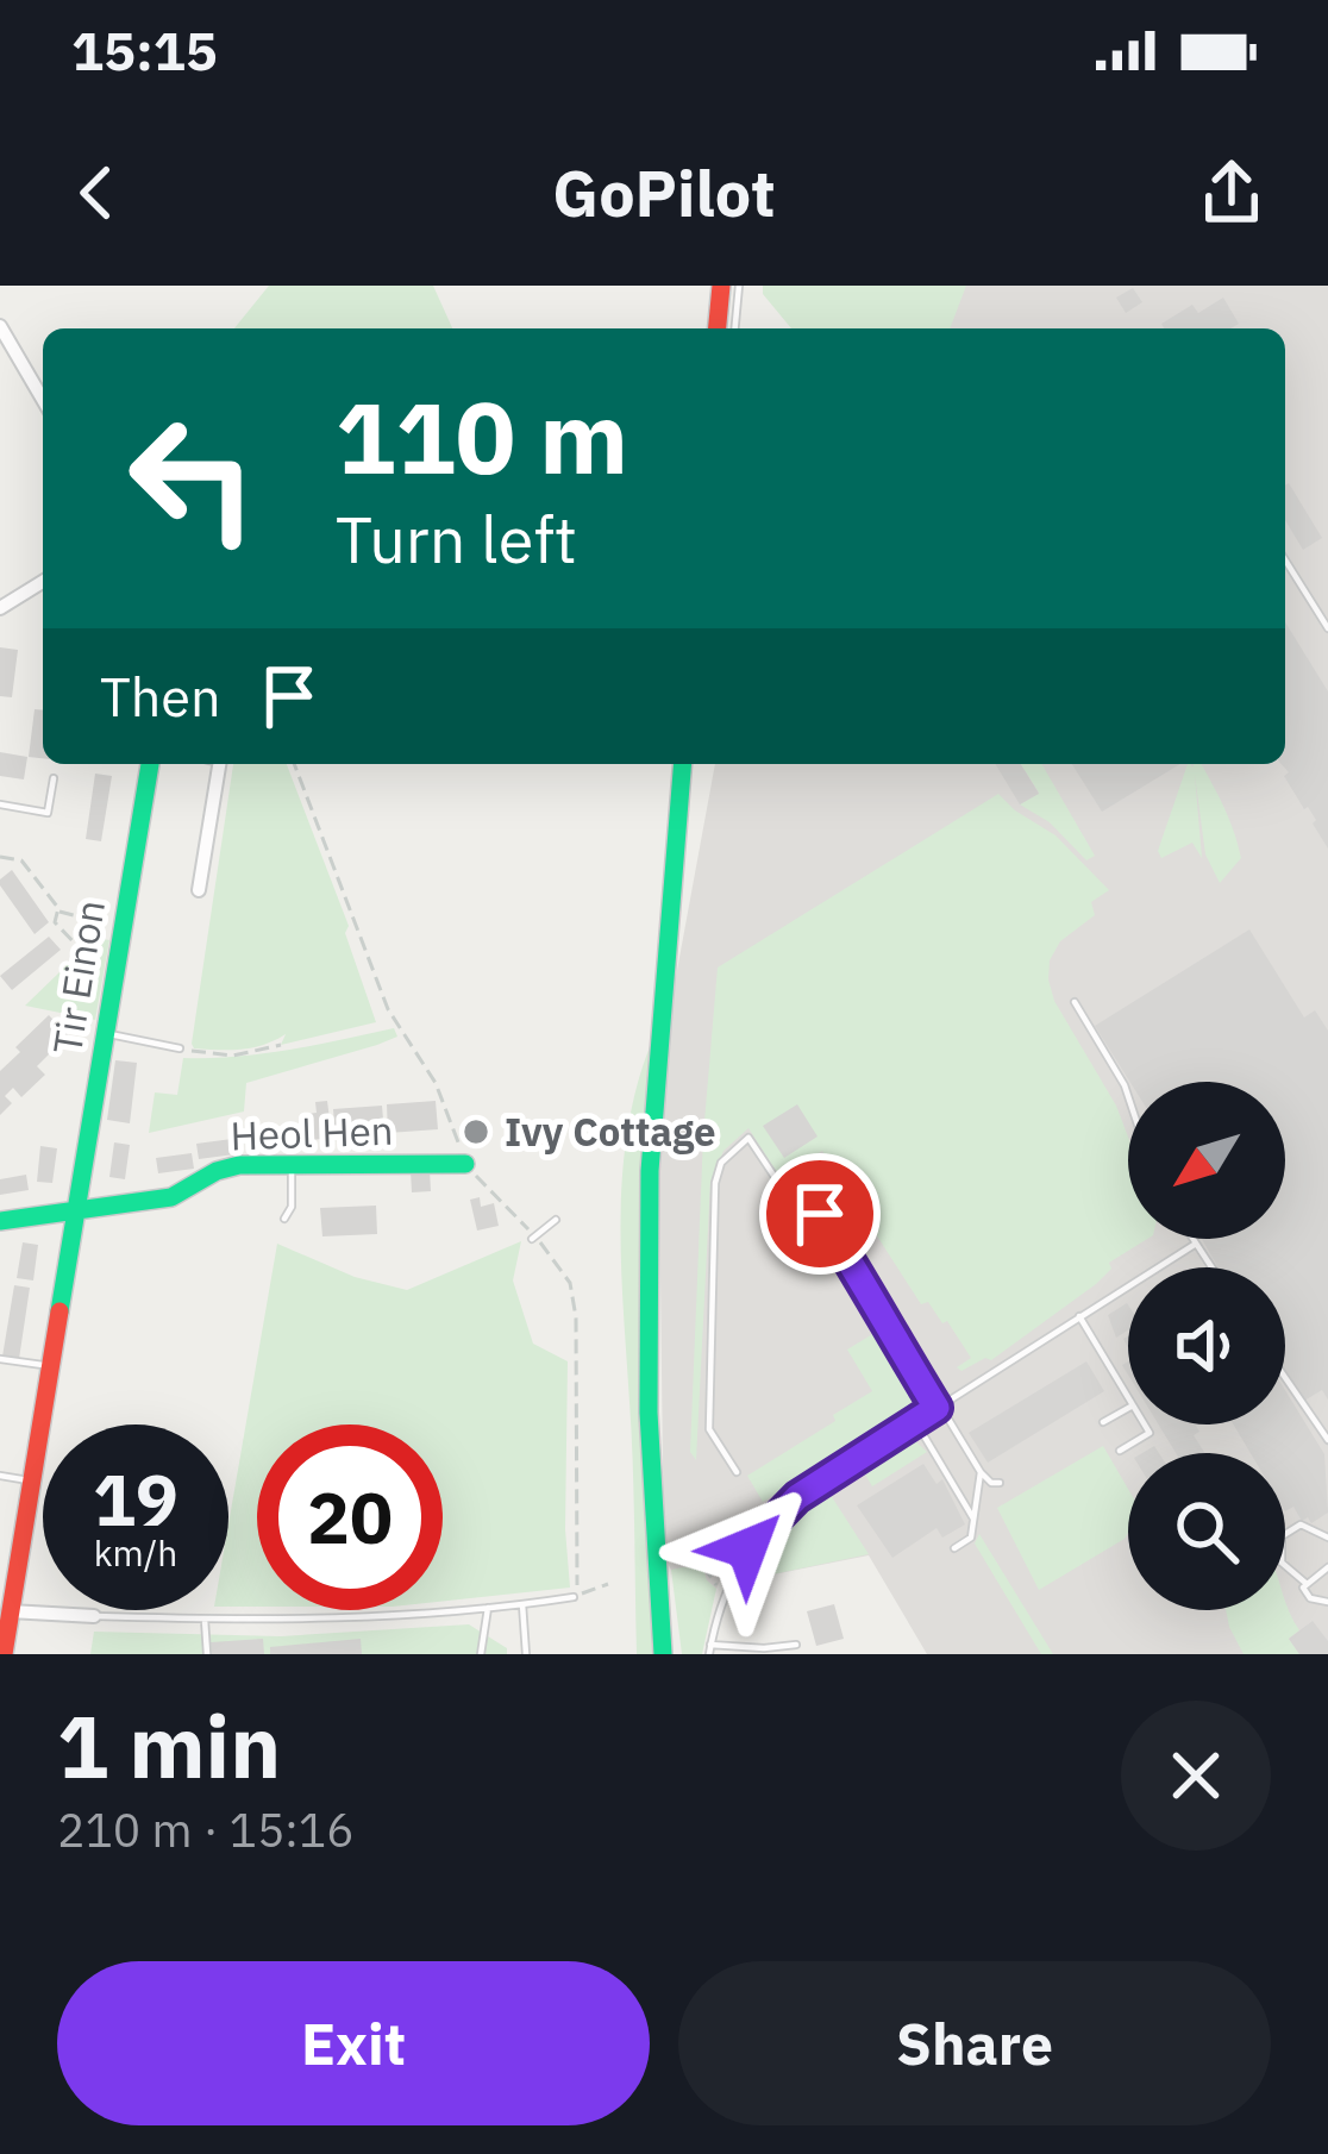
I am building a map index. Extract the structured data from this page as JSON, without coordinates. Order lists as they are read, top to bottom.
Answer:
{
  "streets": {
    "street": ["Tir Einon", "Heol Hen"]
  },
  "crossings": [
    ["Tir Einon", "Heol Hen"]
  ],
  "places": ["Ivy Cottage"],
  "north": "bottom left",
  "page": {
    "status": "15:15",
    "header": "GoPilot",
    "turn": ["110 m", "Turn left"],
    "then": "Then",
    "speed": "19 km/h",
    "limit": "20",
    "heading": ["1 min", "210 m · 15:16"],
    "buttons": ["Exit", "Share"]
  }
}
